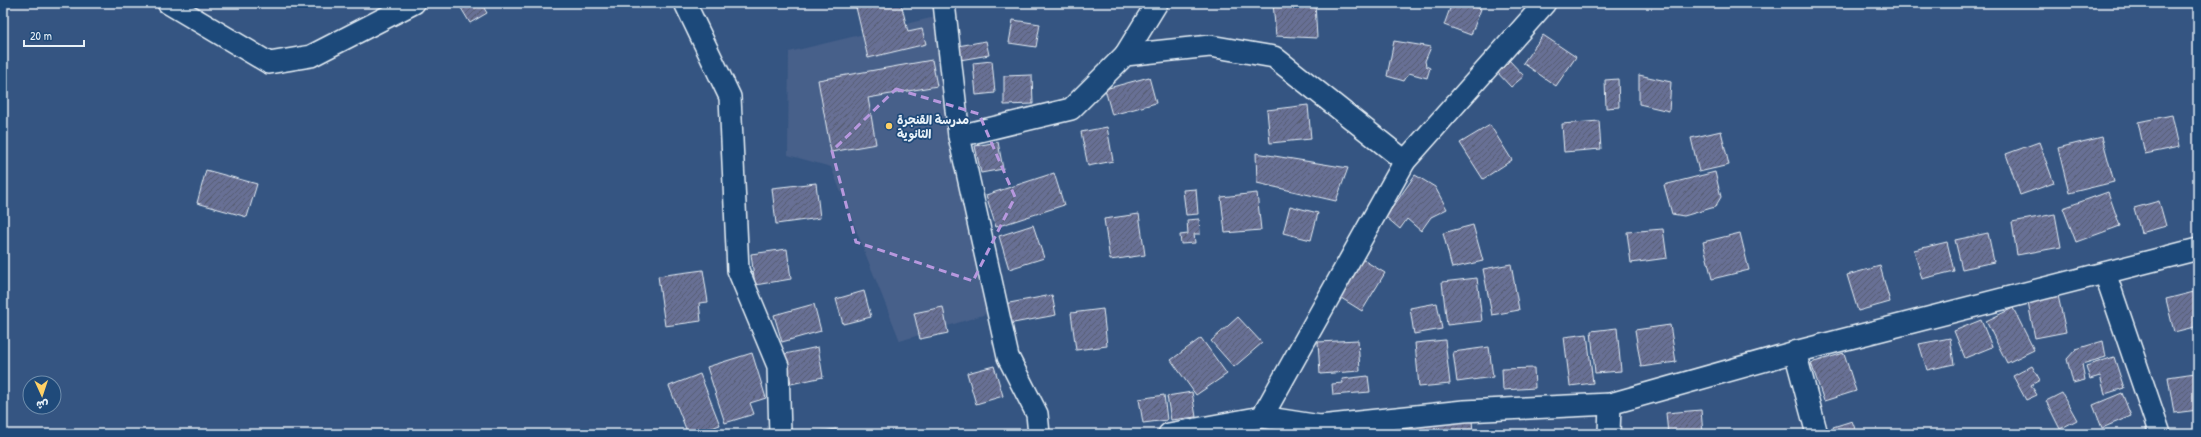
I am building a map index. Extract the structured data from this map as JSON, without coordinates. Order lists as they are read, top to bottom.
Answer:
{
  "places": ["مدرسة القنجرة الثانوية"],
  "scale_bar": "20 m",
  "north": "bottom"
}
